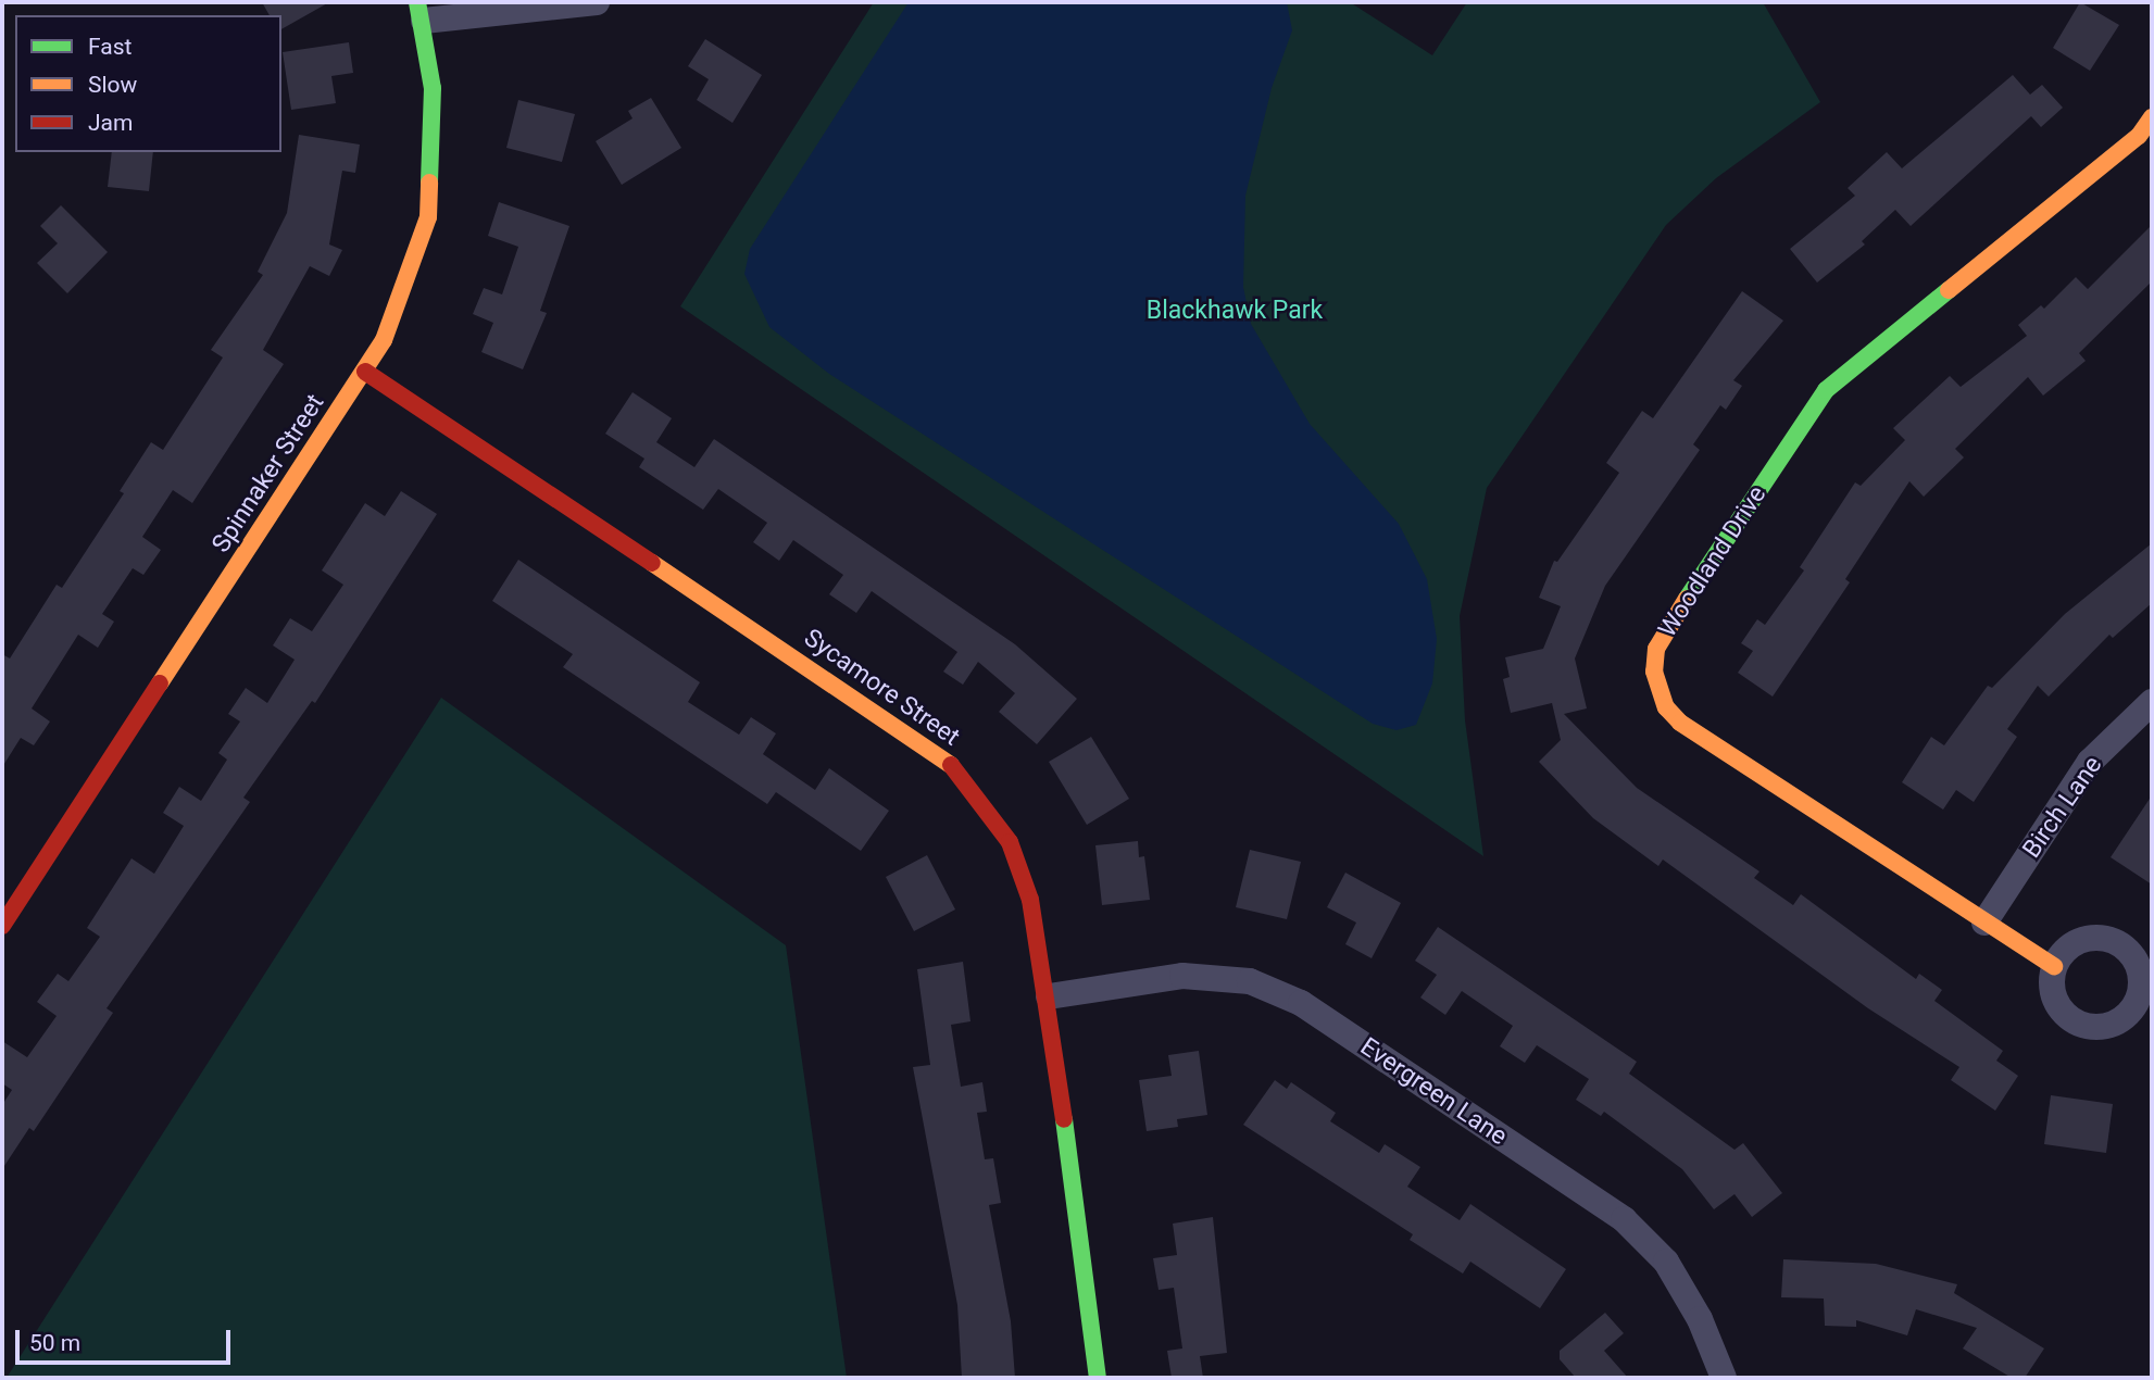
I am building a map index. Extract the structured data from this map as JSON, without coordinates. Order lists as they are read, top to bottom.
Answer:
{
  "streets": {
    "street": [
      "Spinnaker Street",
      "Woodland Drive",
      "Sycamore Street",
      "Birch Lane",
      "Evergreen Lane"
    ]
  },
  "crossings": [
    ["Spinnaker Street", "Sycamore Street"],
    ["Woodland Drive", "Birch Lane"],
    ["Sycamore Street", "Evergreen Lane"]
  ],
  "parks": ["Blackhawk Park"],
  "legend": ["Fast", "Slow", "Jam"],
  "scale_bar": "50 m"
}
